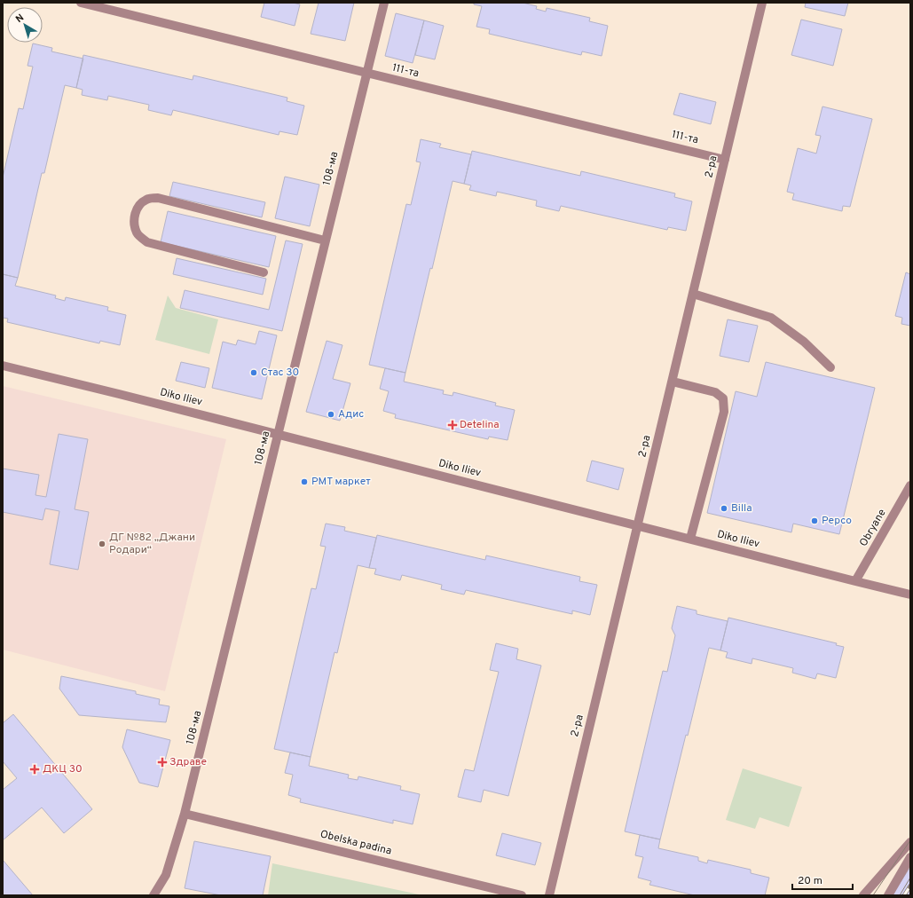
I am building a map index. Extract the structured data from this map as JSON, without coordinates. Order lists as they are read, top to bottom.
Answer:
{
  "streets": {
    "street": [
      "111-та",
      "2-ра",
      "108-ма",
      "Diko Iliev",
      "Obryane",
      "Obelska padina"
    ]
  },
  "crossings": [
    ["111-та", "2-ра"],
    ["111-та", "108-ма"],
    ["2-ра", "Diko Iliev"],
    ["108-ма", "Diko Iliev"],
    ["108-ма", "Obelska padina"],
    ["Diko Iliev", "Obryane"]
  ],
  "places": {
    "other": [
      "Стас 30",
      "Адис",
      "РМТ маркет",
      "Billa",
      "Pepco",
      "ДГ №82 „Джани Родари“"
    ],
    "health": ["Detelina", "Здраве", "ДКЦ 30"]
  },
  "scale_bar": "20 m",
  "north": "top left"
}
